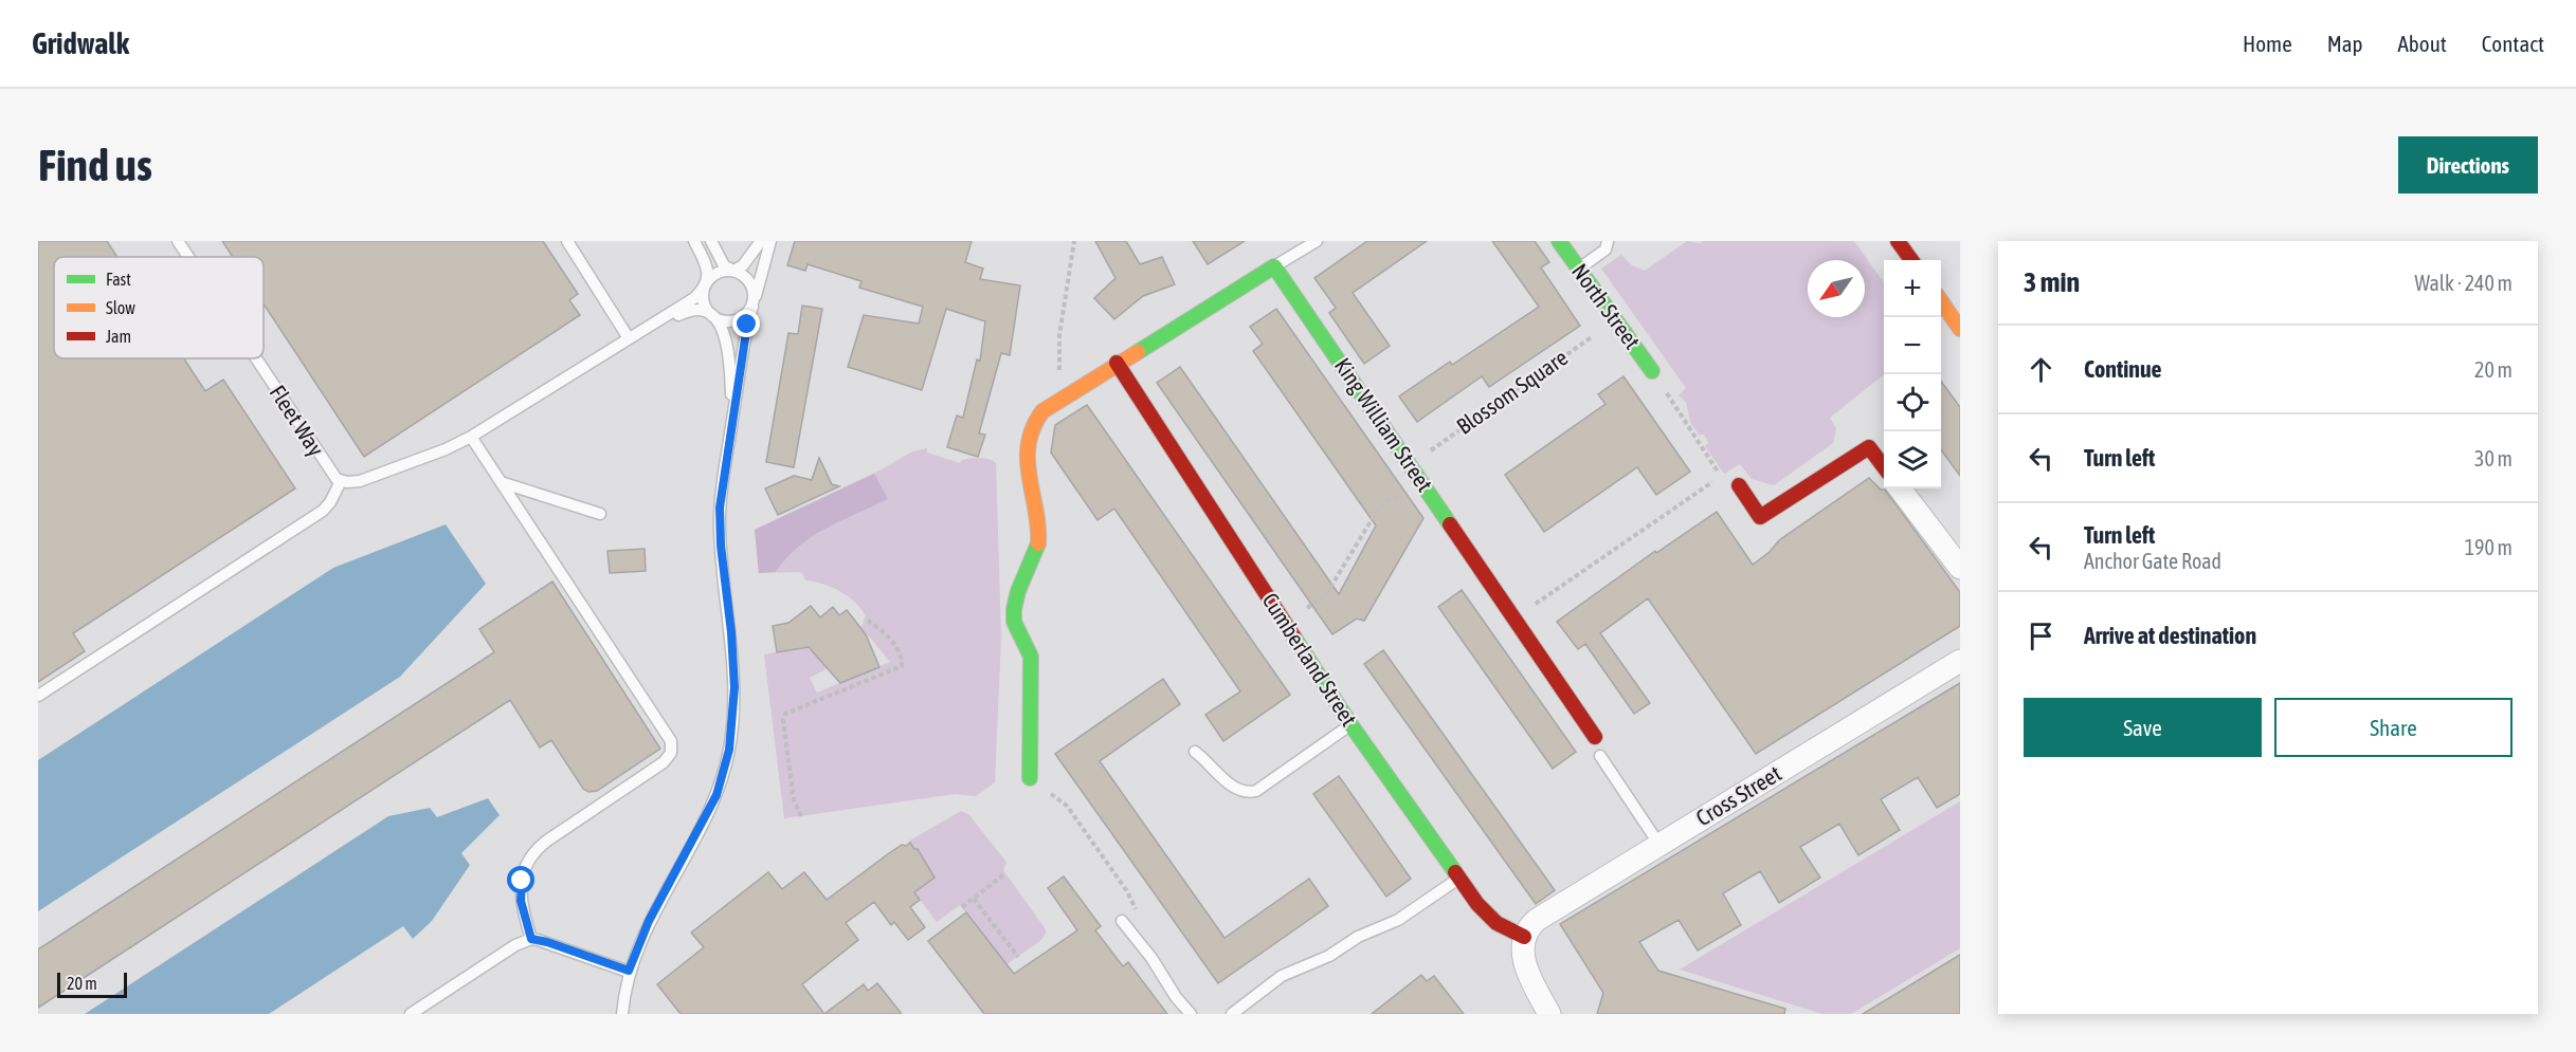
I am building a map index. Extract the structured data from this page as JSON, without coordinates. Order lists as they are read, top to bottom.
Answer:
{
  "streets": {
    "street": [
      "North Street",
      "King William Street",
      "Cumberland Street",
      "Cross Street"
    ],
    "lane": ["Fleet Way"],
    "path": ["Blossom Square"]
  },
  "crossings": [
    ["North Street", "Blossom Square"],
    ["Blossom Square", "King William Street"],
    ["Cumberland Street", "Cross Street"]
  ],
  "legend": ["Fast", "Slow", "Jam"],
  "scale_bar": "20 m",
  "north": "bottom left",
  "page": {
    "header": "Gridwalk",
    "nav": [
      "Home",
      "Map",
      "About",
      "Contact"
    ],
    "buttons": [
      "Directions",
      ["Save", "Share"]
    ],
    "title": "Find us",
    "heading": ["3 min", "Walk · 240 m"],
    "map_buttons": ["+", "−"],
    "list": [
      ["Continue", "20 m"],
      ["Turn left", "30 m"],
      ["Turn left", "Anchor Gate Road", "190 m"],
      "Arrive at destination"
    ],
    "scale": "20 m"
  }
}
